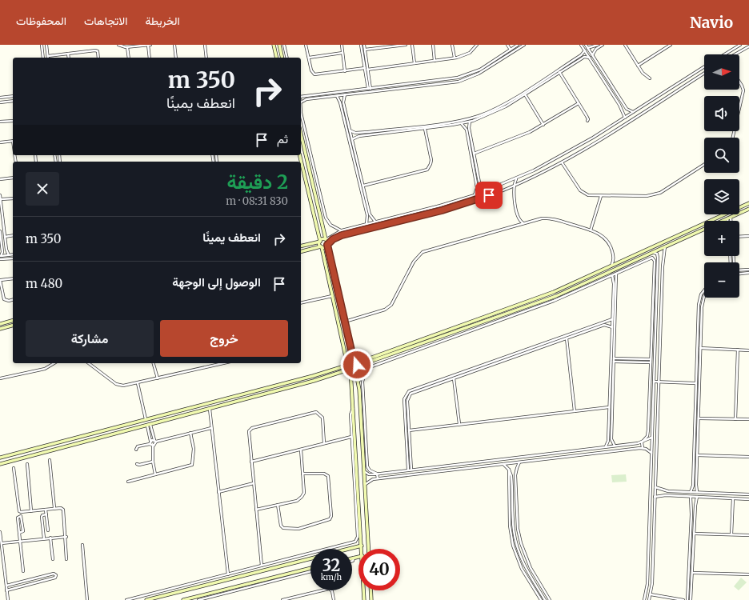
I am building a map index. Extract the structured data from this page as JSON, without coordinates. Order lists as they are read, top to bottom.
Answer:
{
  "north": "right",
  "page": {
    "header": "Navio",
    "nav": ["الخريطة", "الاتجاهات", "المحفوظات"],
    "map_buttons": ["+", "−"],
    "turn": ["350 m", "انعطف يمينًا"],
    "then": "ثم",
    "heading": ["2 دقيقة", "830 m · 08:31"],
    "list": [
      {
        "name": "انعطف يمينًا",
        "value": "350 m"
      },
      {
        "name": "الوصول إلى الوجهة",
        "value": "480 m"
      }
    ],
    "buttons": ["خروج", "مشاركة"],
    "speed": "32 km/h",
    "limit": "40"
  }
}
